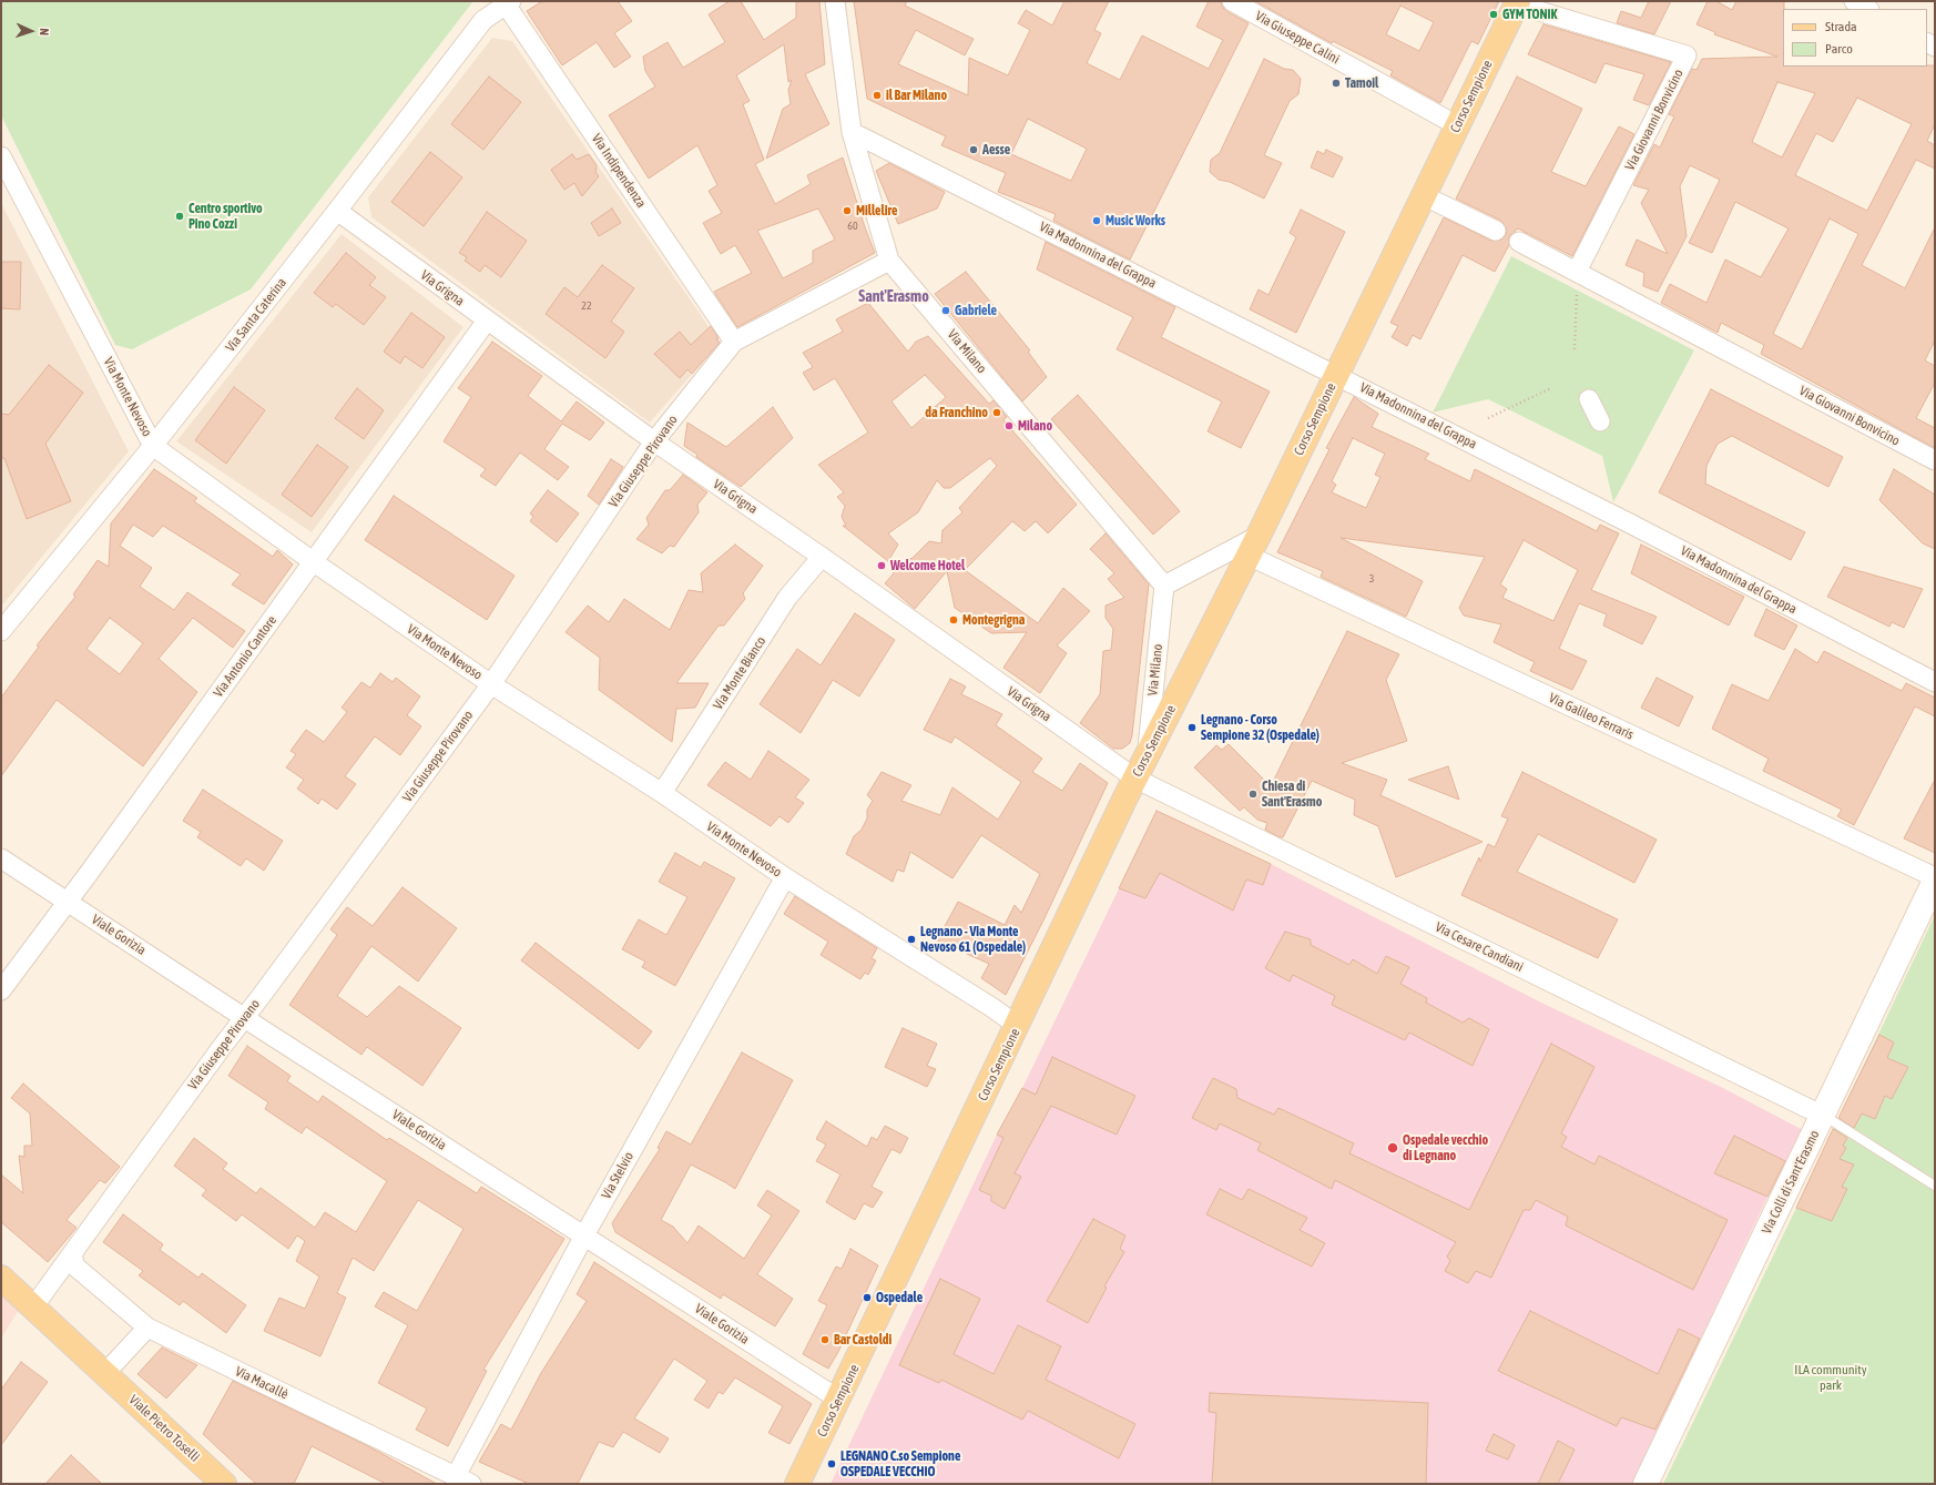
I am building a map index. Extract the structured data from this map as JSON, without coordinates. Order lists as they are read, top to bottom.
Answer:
{
  "streets": {
    "main road": ["Corso Sempione", "Viale Pietro Toselli"],
    "street": [
      "Via Giuseppe Calini",
      "Via Giovanni Bonvicino",
      "Via Indipendenza",
      "Via Madonnina del Grappa",
      "Via Grigna",
      "Via Santa Caterina",
      "Via Milano",
      "Via Monte Nevoso",
      "Via Giuseppe Pirovano",
      "Via Antonio Cantore",
      "Via Monte Bianco",
      "Via Galileo Ferraris",
      "Viale Gorizia",
      "Via Cesare Candiani",
      "Via Stelvio",
      "Via Colli di Sant'Erasmo",
      "Via Macallè"
    ]
  },
  "crossings": [
    ["Via Giuseppe Calini", "Corso Sempione"],
    ["Corso Sempione", "Via Giovanni Bonvicino"],
    ["Corso Sempione", "Via Madonnina del Grappa"],
    ["Corso Sempione", "Via Grigna"],
    ["Corso Sempione", "Via Milano"],
    ["Corso Sempione", "Via Monte Nevoso"],
    ["Corso Sempione", "Via Galileo Ferraris"],
    ["Corso Sempione", "Viale Gorizia"],
    ["Corso Sempione", "Via Cesare Candiani"],
    ["Via Indipendenza", "Via Santa Caterina"],
    ["Via Indipendenza", "Via Giuseppe Pirovano"],
    ["Via Madonnina del Grappa", "Via Milano"],
    ["Via Grigna", "Via Santa Caterina"],
    ["Via Grigna", "Via Giuseppe Pirovano"],
    ["Via Grigna", "Via Antonio Cantore"],
    ["Via Grigna", "Via Monte Bianco"],
    ["Via Grigna", "Via Cesare Candiani"],
    ["Via Santa Caterina", "Via Monte Nevoso"],
    ["Via Milano", "Via Giuseppe Pirovano"],
    ["Via Monte Nevoso", "Via Giuseppe Pirovano"],
    ["Via Monte Nevoso", "Via Antonio Cantore"],
    ["Via Monte Nevoso", "Via Monte Bianco"],
    ["Via Monte Nevoso", "Via Stelvio"],
    ["Via Giuseppe Pirovano", "Viale Gorizia"],
    ["Via Giuseppe Pirovano", "Via Macallè"],
    ["Via Giuseppe Pirovano", "Viale Pietro Toselli"],
    ["Via Antonio Cantore", "Viale Gorizia"],
    ["Viale Gorizia", "Via Stelvio"],
    ["Via Cesare Candiani", "Via Colli di Sant'Erasmo"],
    ["Via Stelvio", "Via Macallè"]
  ],
  "districts": ["Sant'Erasmo"],
  "parks": ["ILA community park"],
  "places": [
    "GYM TONIK",
    "Tamoil",
    "il Bar Milano",
    "Aesse",
    "Millelire",
    "Centro sportivo Pino Cozzi",
    "Music Works",
    "Gabriele",
    "da Franchino",
    "Milano",
    "Welcome Hotel",
    "Montegrigna",
    "Legnano - Corso Sempione 32 (Ospedale)",
    "Chiesa di Sant'Erasmo",
    "Legnano - Via Monte Nevoso 61 (Ospedale)",
    "Ospedale vecchio di Legnano",
    "Ospedale",
    "Bar Castoldi",
    "LEGNANO C.so Sempione OSPEDALE VECCHIO"
  ],
  "house_numbers": ["60", "22", "3"],
  "legend": ["Strada", "Parco"],
  "north": "right"
}
